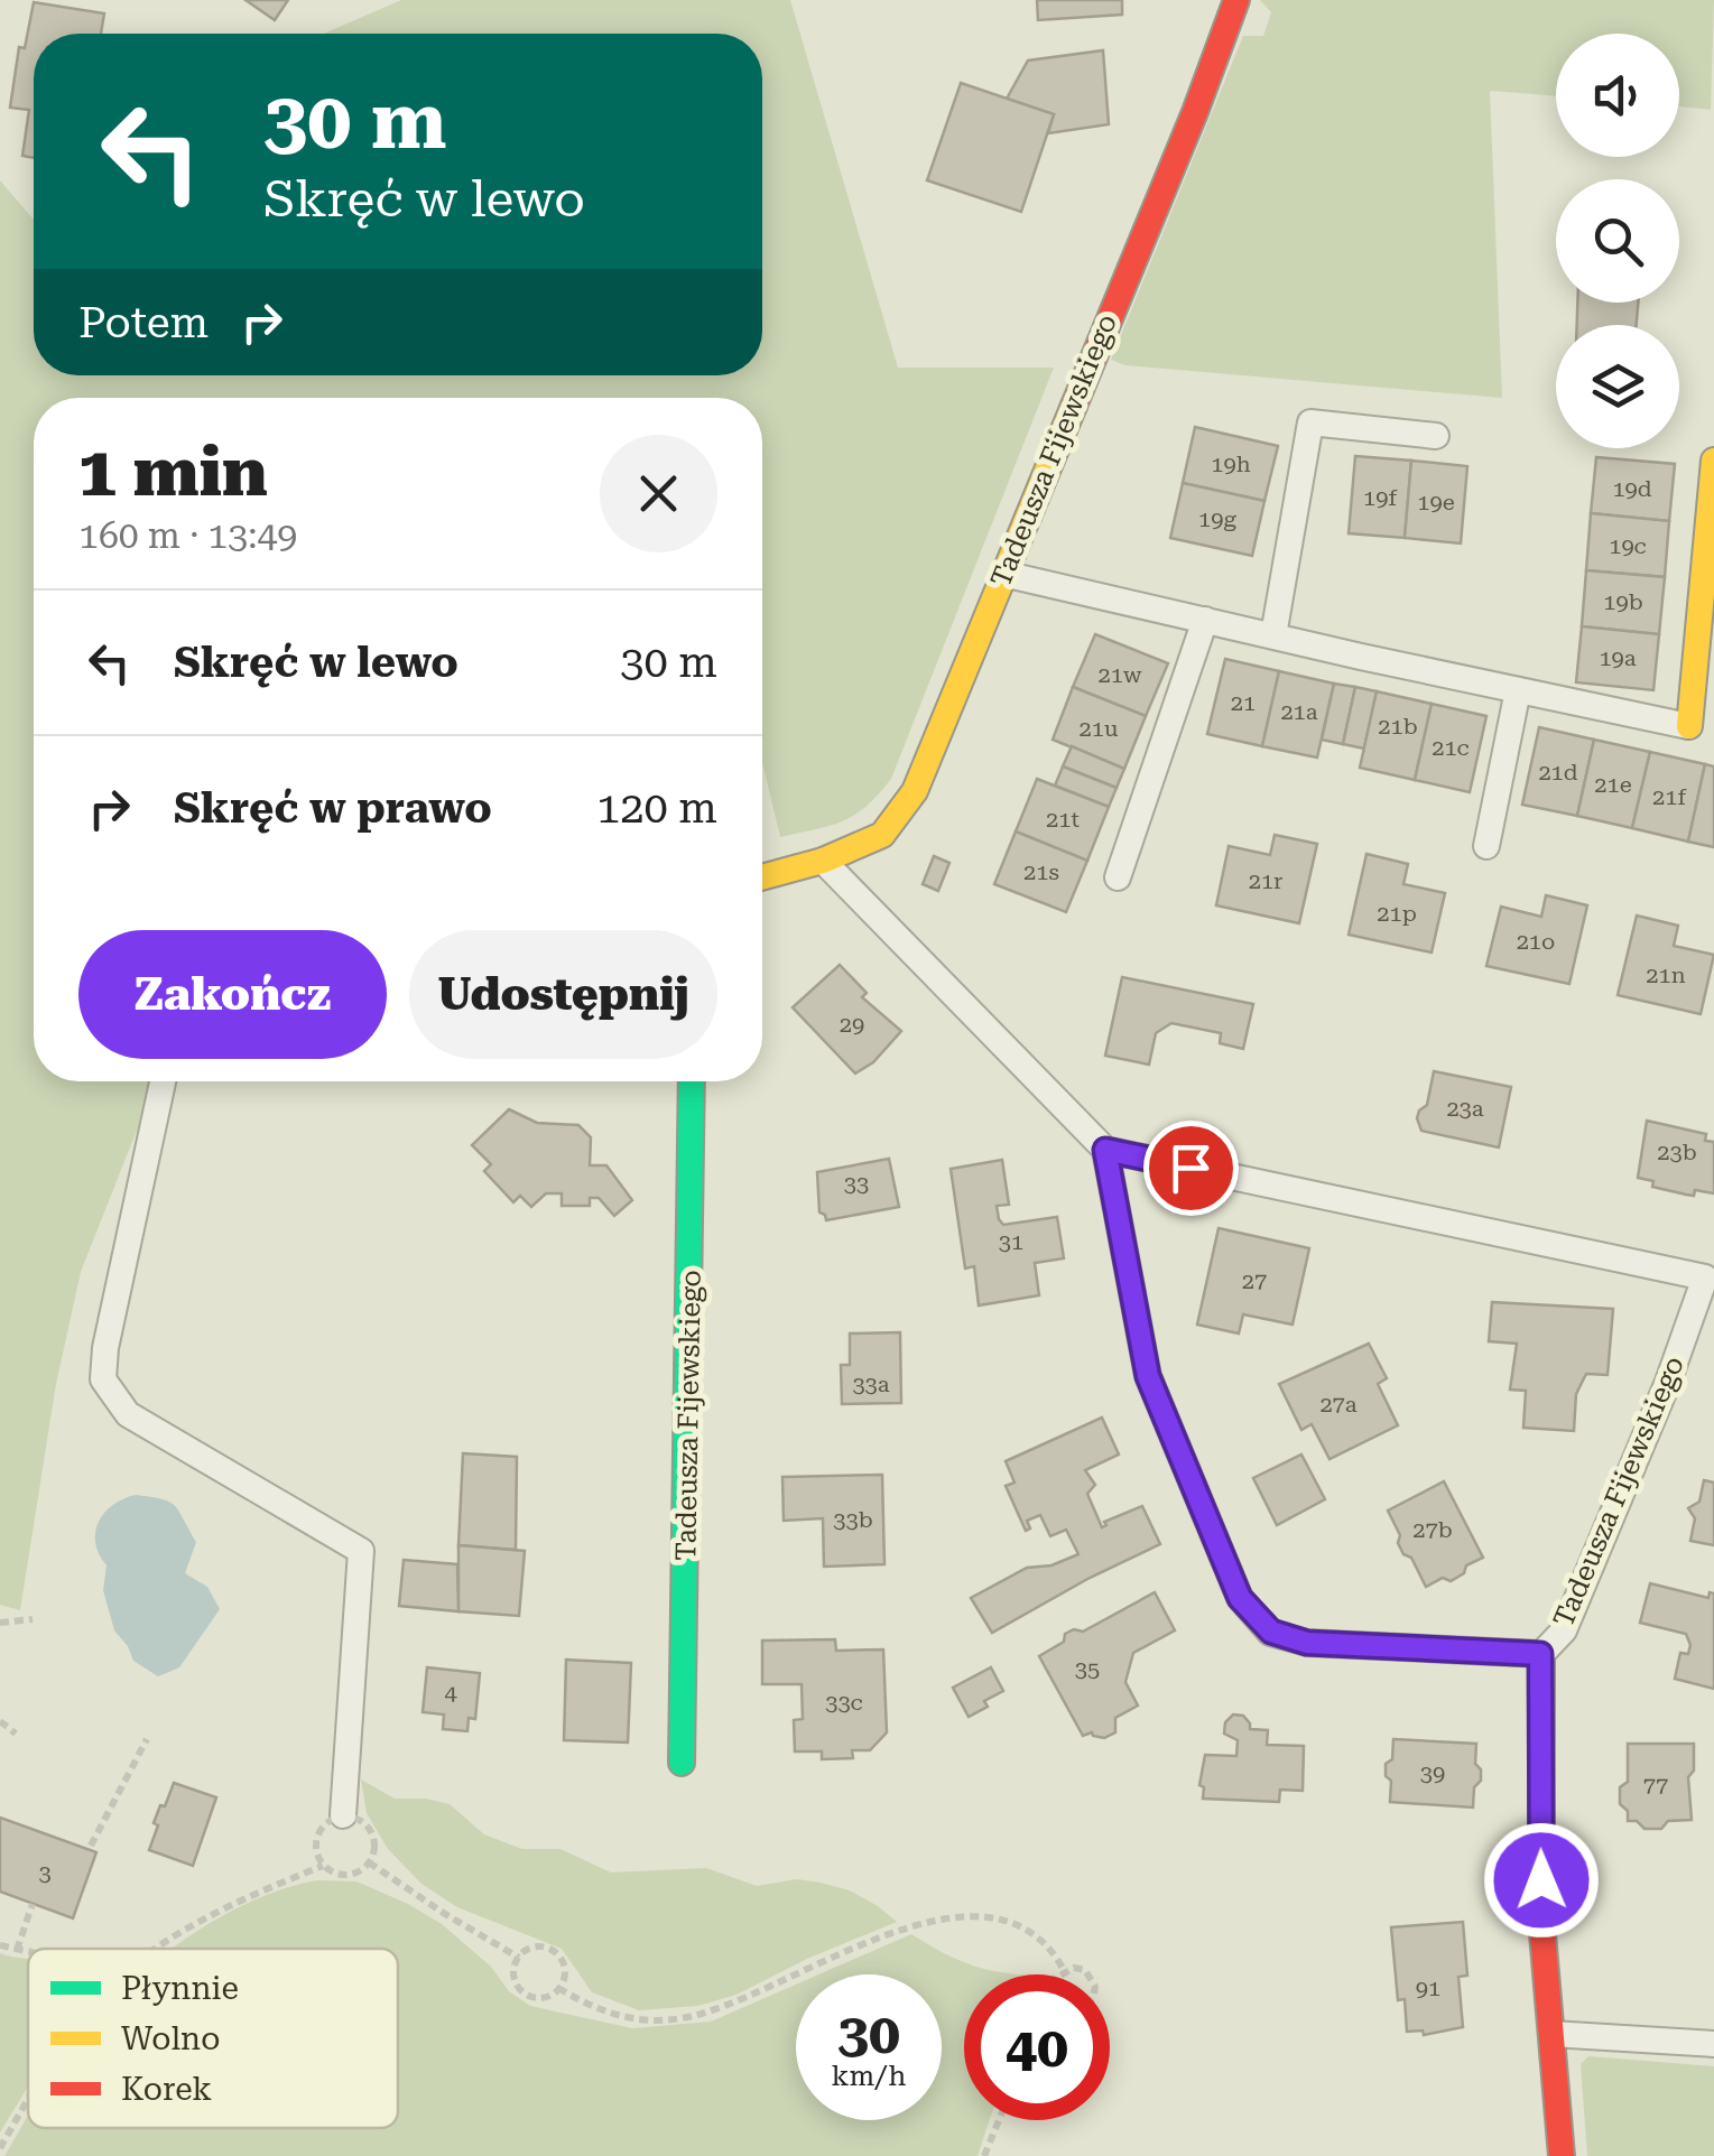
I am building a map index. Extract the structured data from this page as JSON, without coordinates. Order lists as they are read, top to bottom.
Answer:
{
  "streets": {
    "street": ["Tadeusza Fijewskiego"]
  },
  "house_numbers": [
    "19h",
    "19d",
    "19f",
    "19e",
    "19g",
    "19c",
    "19b",
    "19a",
    "21w",
    "21",
    "21a",
    "21b",
    "21u",
    "21c",
    "21d",
    "21e",
    "21f",
    "21t",
    "21s",
    "21r",
    "21p",
    "21o",
    "21n",
    "29",
    "23a",
    "23b",
    "33",
    "31",
    "27",
    "33a",
    "27a",
    "33b",
    "27b",
    "35",
    "4",
    "33c",
    "39",
    "77",
    "3",
    "91"
  ],
  "legend": ["Płynnie", "Wolno", "Korek"],
  "page": {
    "turn": ["30 m", "Skręć w lewo"],
    "then": "Potem",
    "heading": ["1 min", "160 m · 13:49"],
    "list": [
      {
        "name": "Skręć w lewo",
        "value": "30 m"
      },
      {
        "name": "Skręć w prawo",
        "value": "120 m"
      }
    ],
    "buttons": ["Zakończ", "Udostępnij"],
    "speed": "30 km/h",
    "limit": "40"
  }
}
